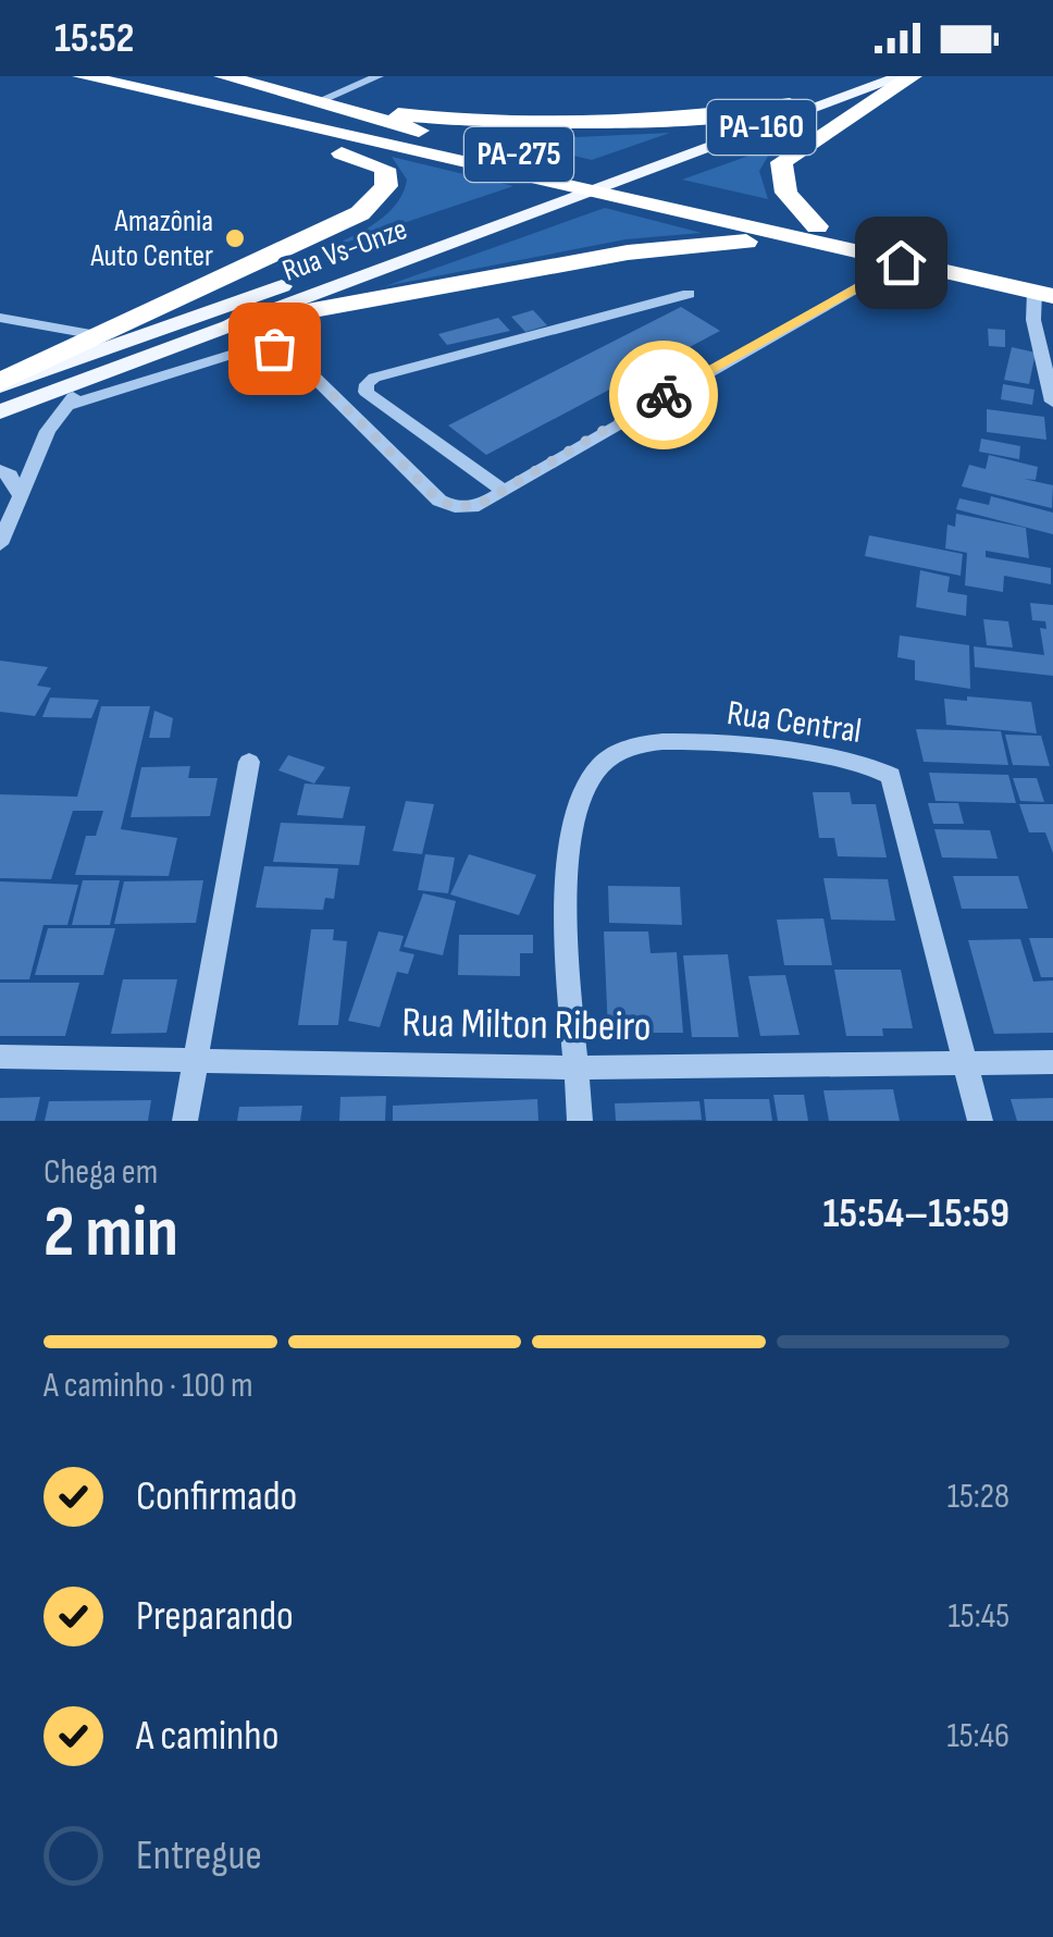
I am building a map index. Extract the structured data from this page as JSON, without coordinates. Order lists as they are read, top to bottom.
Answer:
{
  "streets": {
    "highway": ["PA-275"],
    "main road": ["PA-160", "Rua Vs-Onze"],
    "street": ["Rua Central", "Rua Milton Ribeiro"]
  },
  "crossings": [
    ["PA-160", "PA-275"],
    ["PA-160", "Rua Vs-Onze"],
    ["PA-275", "Rua Vs-Onze"],
    ["Rua Central", "Rua Milton Ribeiro"]
  ],
  "places": ["Amazônia Auto Center"],
  "page": {
    "status": "15:52",
    "heading": ["2 min", "Chega em", "15:54–15:59"],
    "bar": "A caminho · 100 m",
    "list": [
      ["Confirmado", "15:28"],
      ["Preparando", "15:45"],
      ["A caminho", "15:46"],
      "Entregue"
    ]
  }
}
